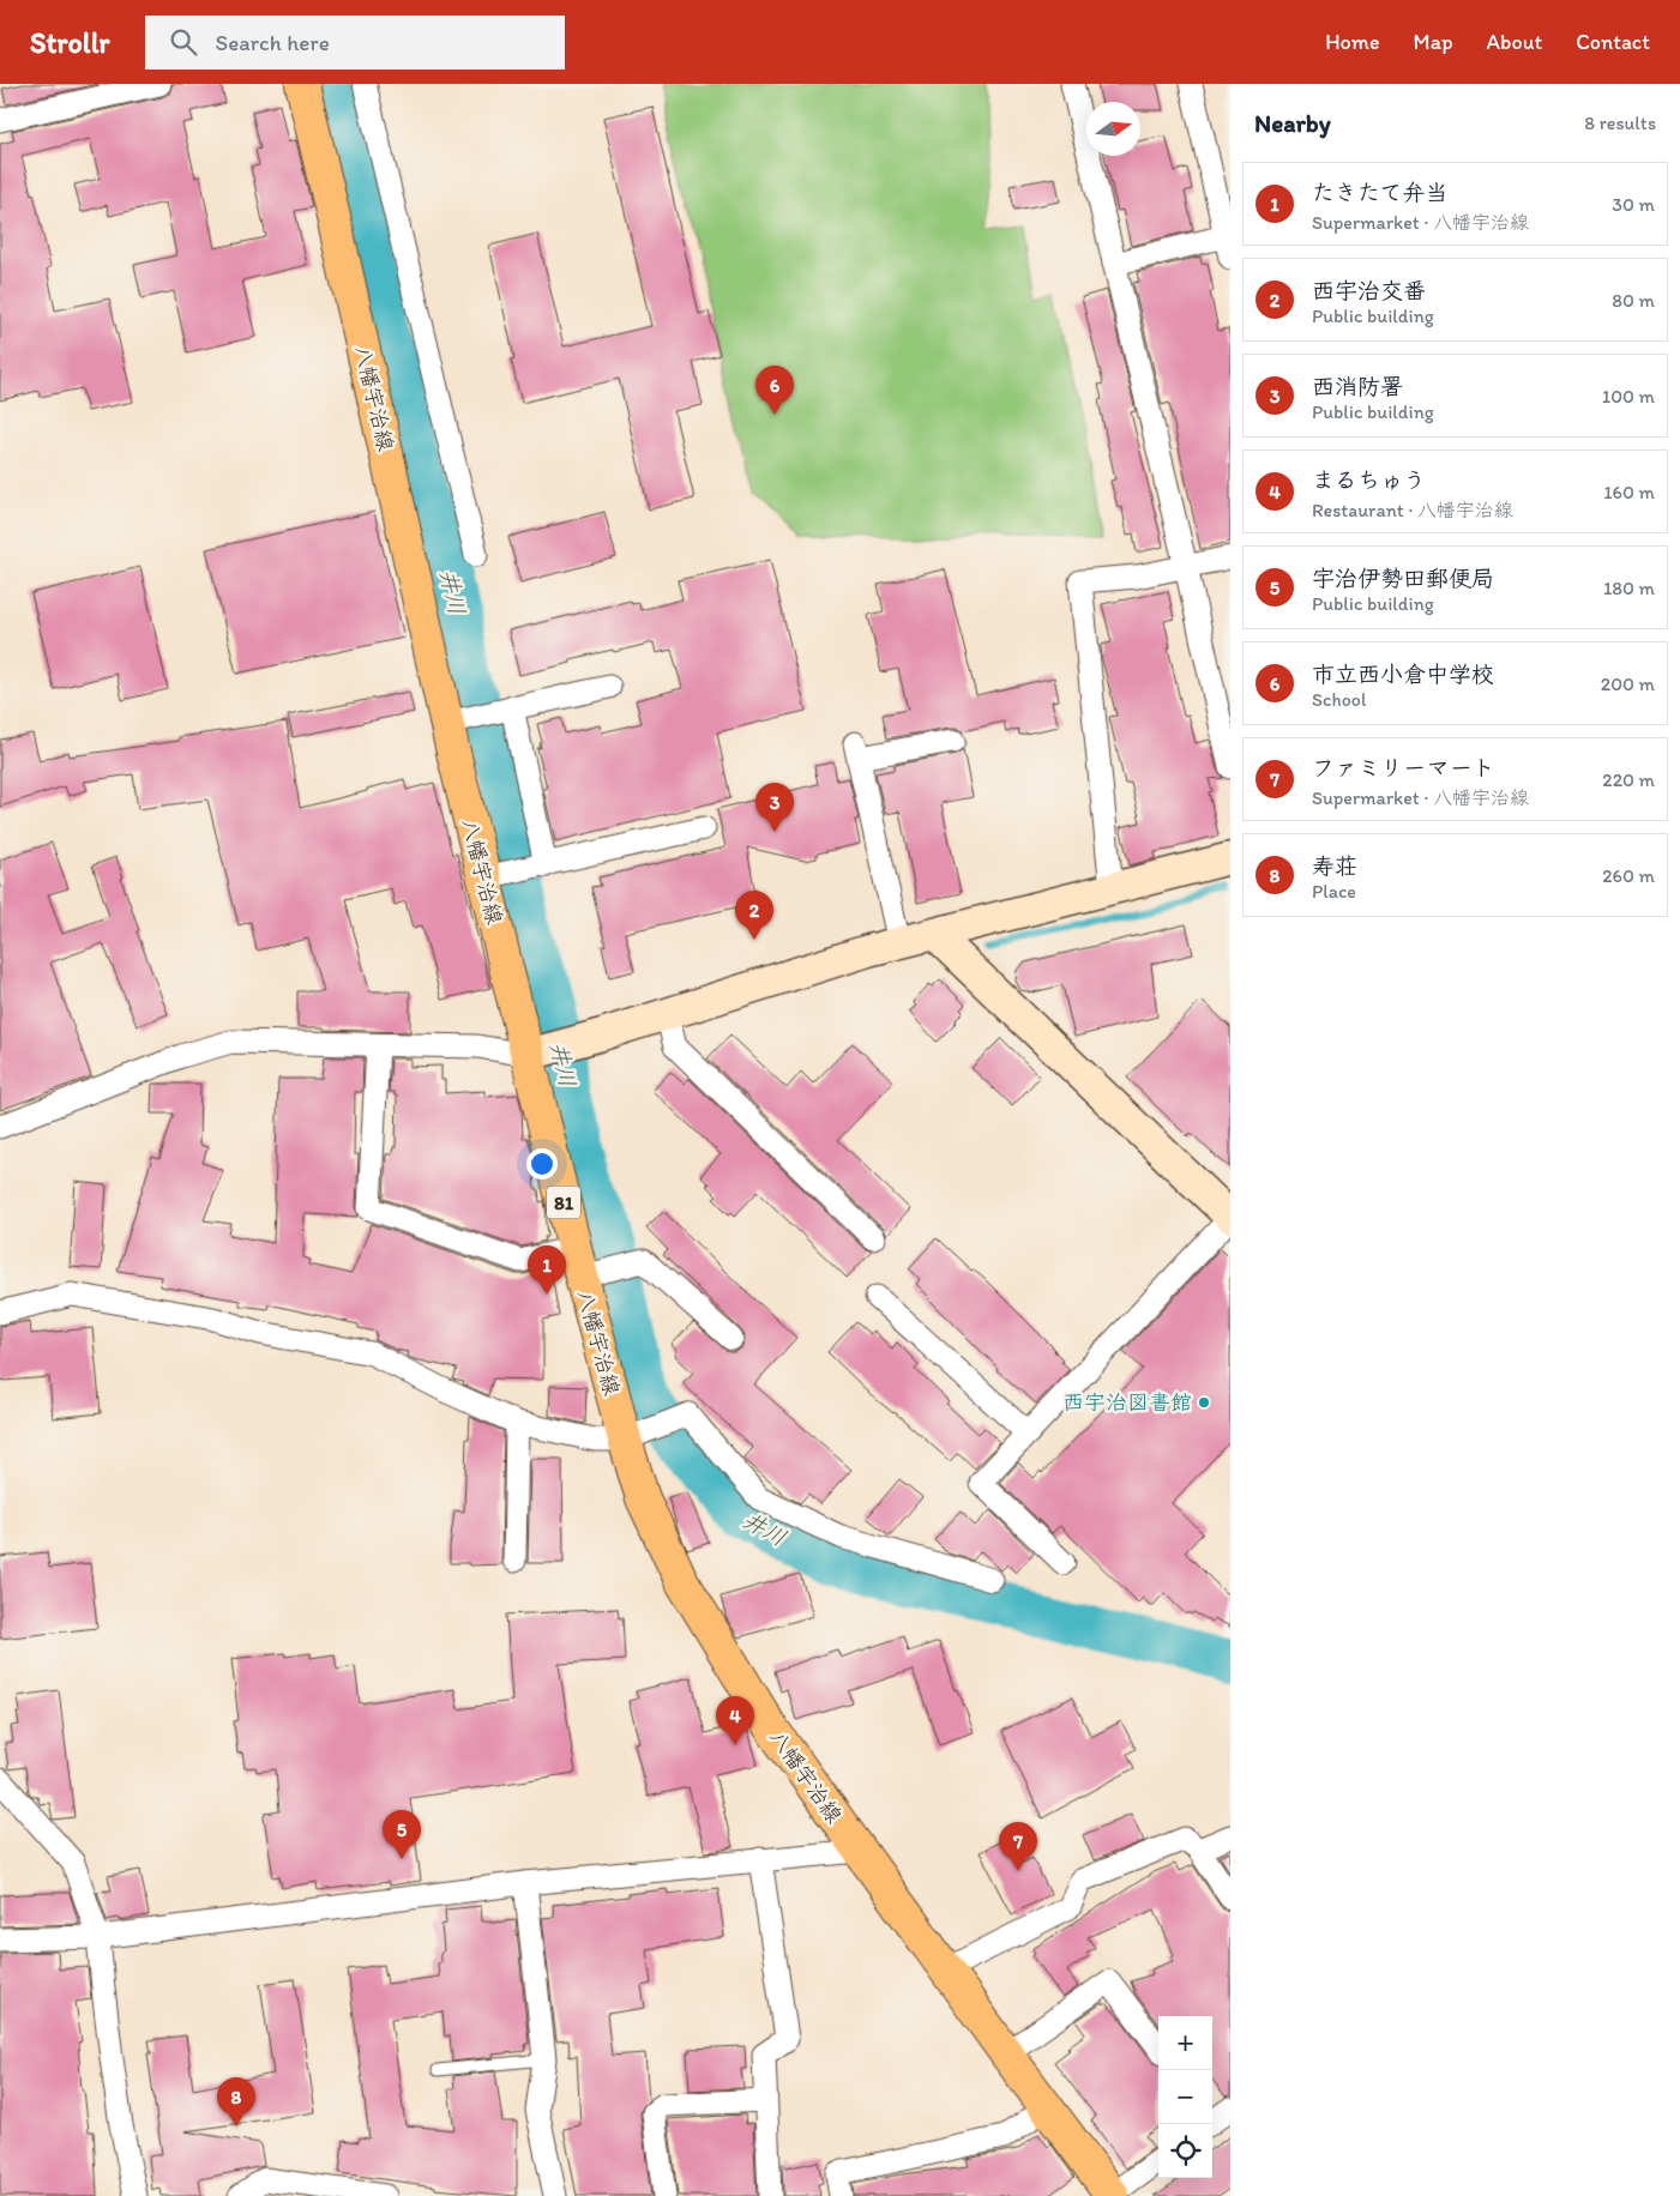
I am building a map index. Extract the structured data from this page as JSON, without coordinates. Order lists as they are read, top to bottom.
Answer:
{
  "streets": {
    "main road": ["八幡宇治線", "81"]
  },
  "water": ["井川"],
  "places": ["西宇治図書館"],
  "north": "right",
  "page": {
    "header": "Strollr",
    "search": "Search here",
    "nav": [
      "Home",
      "Map",
      "About",
      "Contact"
    ],
    "heading": ["Nearby", "8 results"],
    "list": [
      {
        "mark": "1",
        "name": "たきたて弁当",
        "note": "Supermarket · 八幡宇治線",
        "value": "30 m"
      },
      {
        "mark": "2",
        "name": "西宇治交番",
        "note": "Public building",
        "value": "80 m"
      },
      {
        "mark": "3",
        "name": "西消防署",
        "note": "Public building",
        "value": "100 m"
      },
      {
        "mark": "4",
        "name": "まるちゅう",
        "note": "Restaurant · 八幡宇治線",
        "value": "160 m"
      },
      {
        "mark": "5",
        "name": "宇治伊勢田郵便局",
        "note": "Public building",
        "value": "180 m"
      },
      {
        "mark": "6",
        "name": "市立西小倉中学校",
        "note": "School",
        "value": "200 m"
      },
      {
        "mark": "7",
        "name": "ファミリーマート",
        "note": "Supermarket · 八幡宇治線",
        "value": "220 m"
      },
      {
        "mark": "8",
        "name": "寿荘",
        "note": "Place",
        "value": "260 m"
      }
    ],
    "pins": [
      "6",
      "3",
      "2",
      "1",
      "4",
      "5",
      "7",
      "8"
    ],
    "map_buttons": ["+", "−"]
  }
}
